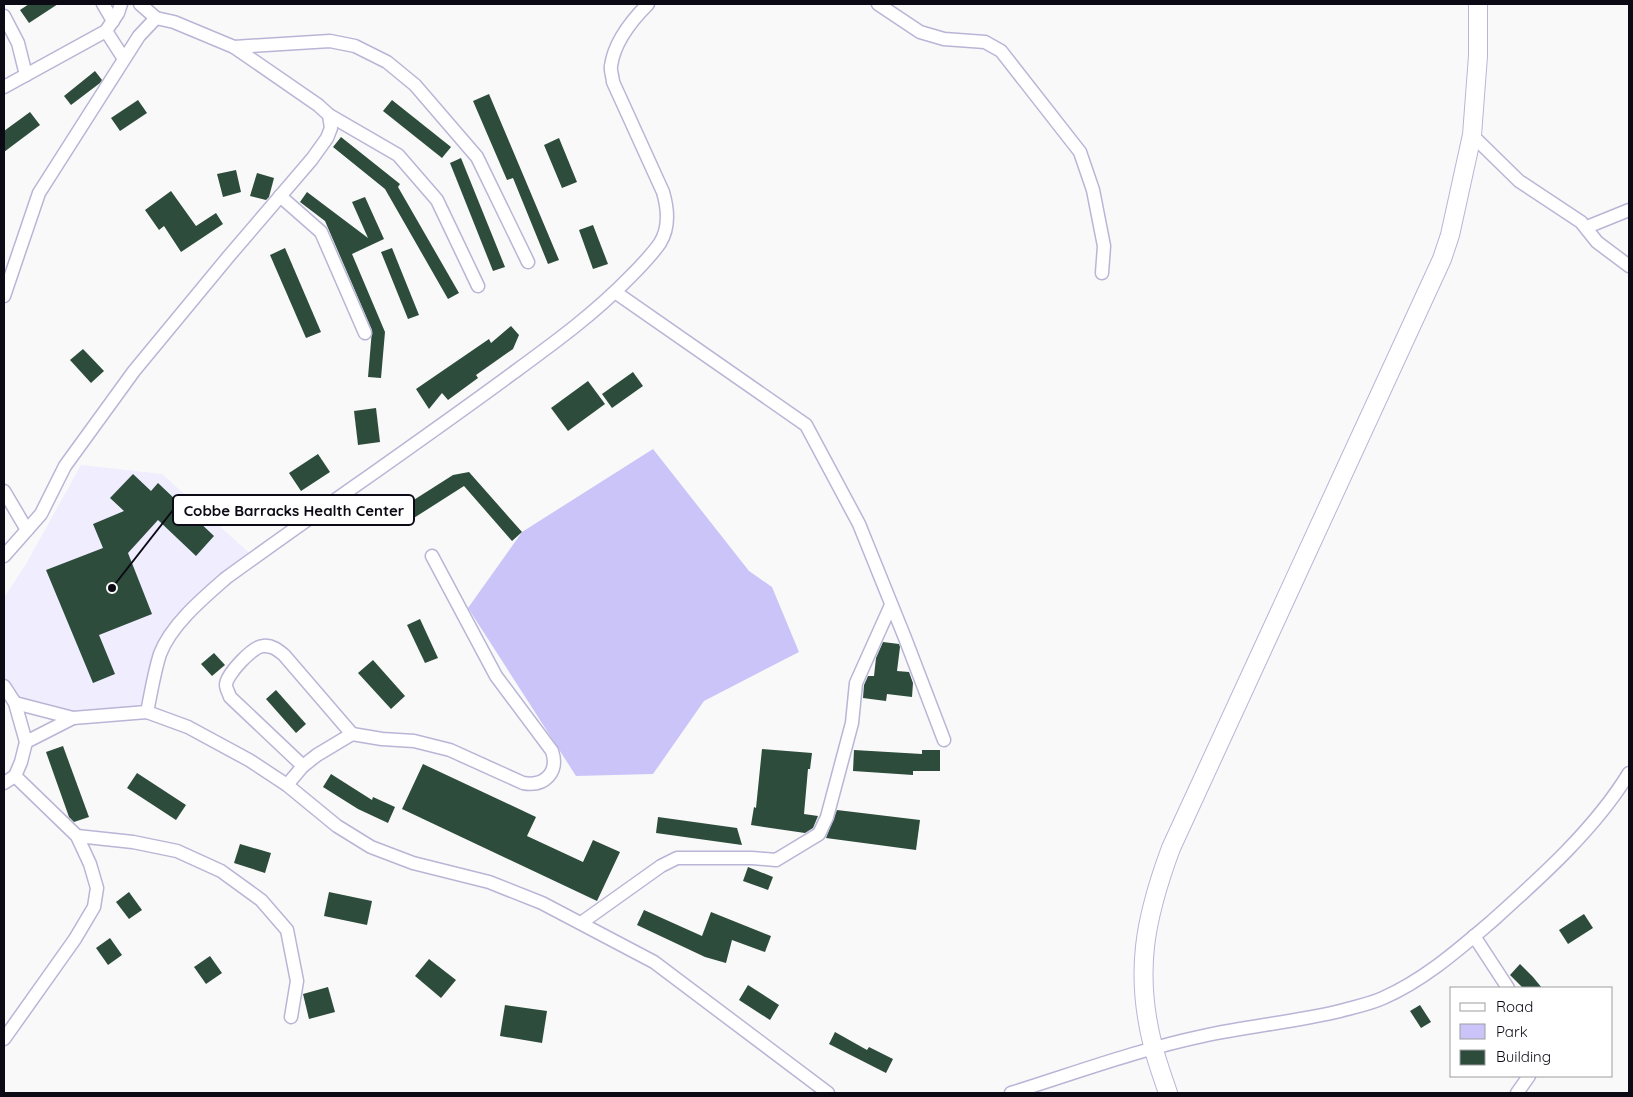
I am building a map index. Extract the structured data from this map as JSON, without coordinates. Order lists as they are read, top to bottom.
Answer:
{
  "places": ["Cobbe Barracks Health Center"],
  "legend": ["Road", "Park", "Building"]
}
